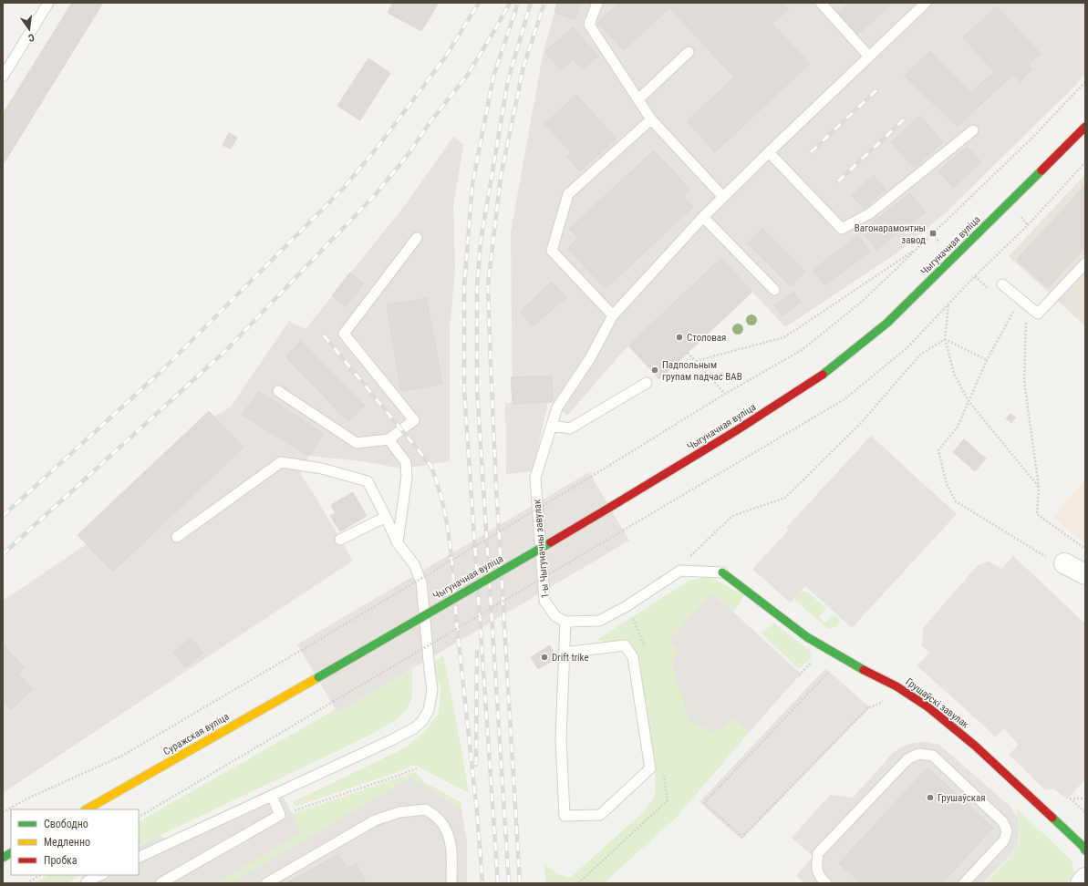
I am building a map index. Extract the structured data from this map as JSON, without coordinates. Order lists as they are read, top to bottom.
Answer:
{
  "streets": {
    "main road": ["Чыгуначная вуліца", "Грушаўскі завулак", "Суражская вуліца"],
    "lane": ["1-ы Чыгуначны завулак"]
  },
  "crossings": [
    ["Чыгуначная вуліца", "Суражская вуліца"]
  ],
  "places": {
    "transit": ["Вагонарамонтны завод"],
    "other": [
      "Столовая",
      "Падпольным групам падчас ВАВ",
      "Drift trike",
      "Грушаўская"
    ]
  },
  "legend": ["Свободно", "Медленно", "Пробка"],
  "north": "bottom"
}
